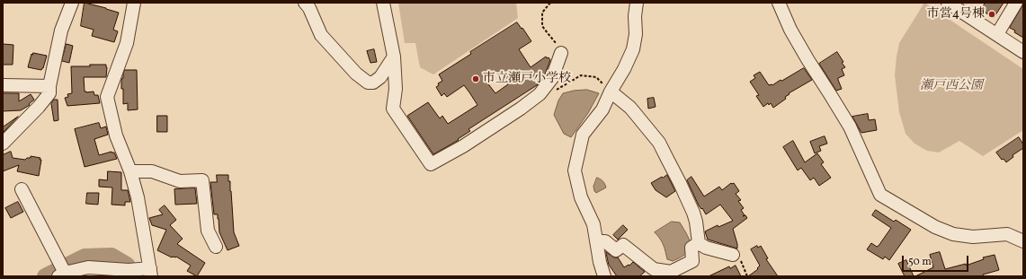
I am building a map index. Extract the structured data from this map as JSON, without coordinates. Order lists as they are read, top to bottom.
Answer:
{
  "parks": ["瀬戸西公園"],
  "places": ["市営4号棟", "市立瀬戸小学校"],
  "scale_bar": "50 m"
}
